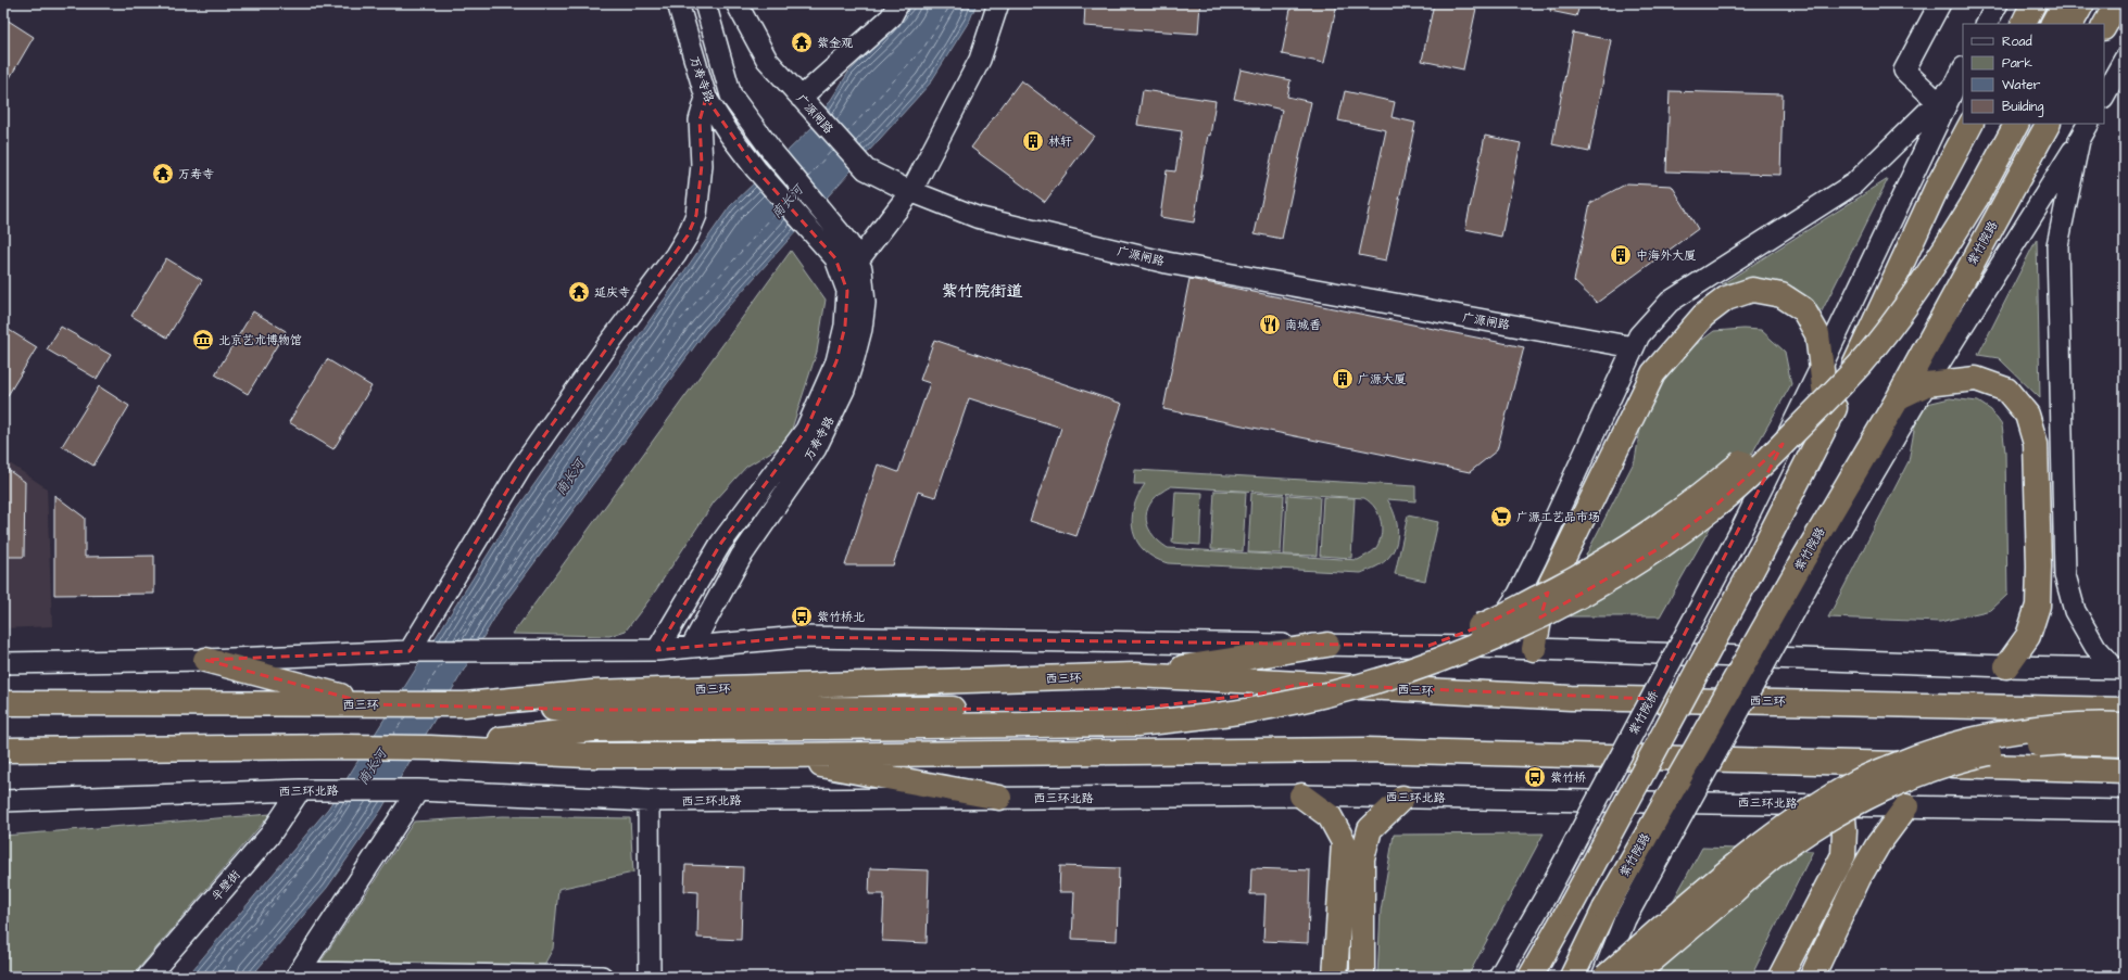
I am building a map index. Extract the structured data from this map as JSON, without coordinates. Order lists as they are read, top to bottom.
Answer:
{
  "streets": {
    "highway": ["紫竹院路", "西三环"],
    "street": [
      "万寿寺路",
      "广源闸路",
      "紫竹院桥",
      "西三环北路",
      "半壁街"
    ]
  },
  "crossings": [
    ["西三环北路", "半壁街"]
  ],
  "districts": ["紫竹院街道"],
  "water": ["南长河"],
  "places": {
    "temple": ["紫金观", "万寿寺", "延庆寺"],
    "building": ["林轩", "中海外大厦", "广源大厦"],
    "restaurant": ["南城香"],
    "museum": ["北京艺术博物馆"],
    "supermarket": ["广源工艺品市场"],
    "bus stop": ["紫竹桥北", "紫竹桥"]
  },
  "legend": [
    "Road",
    "Park",
    "Water",
    "Building"
  ]
}
